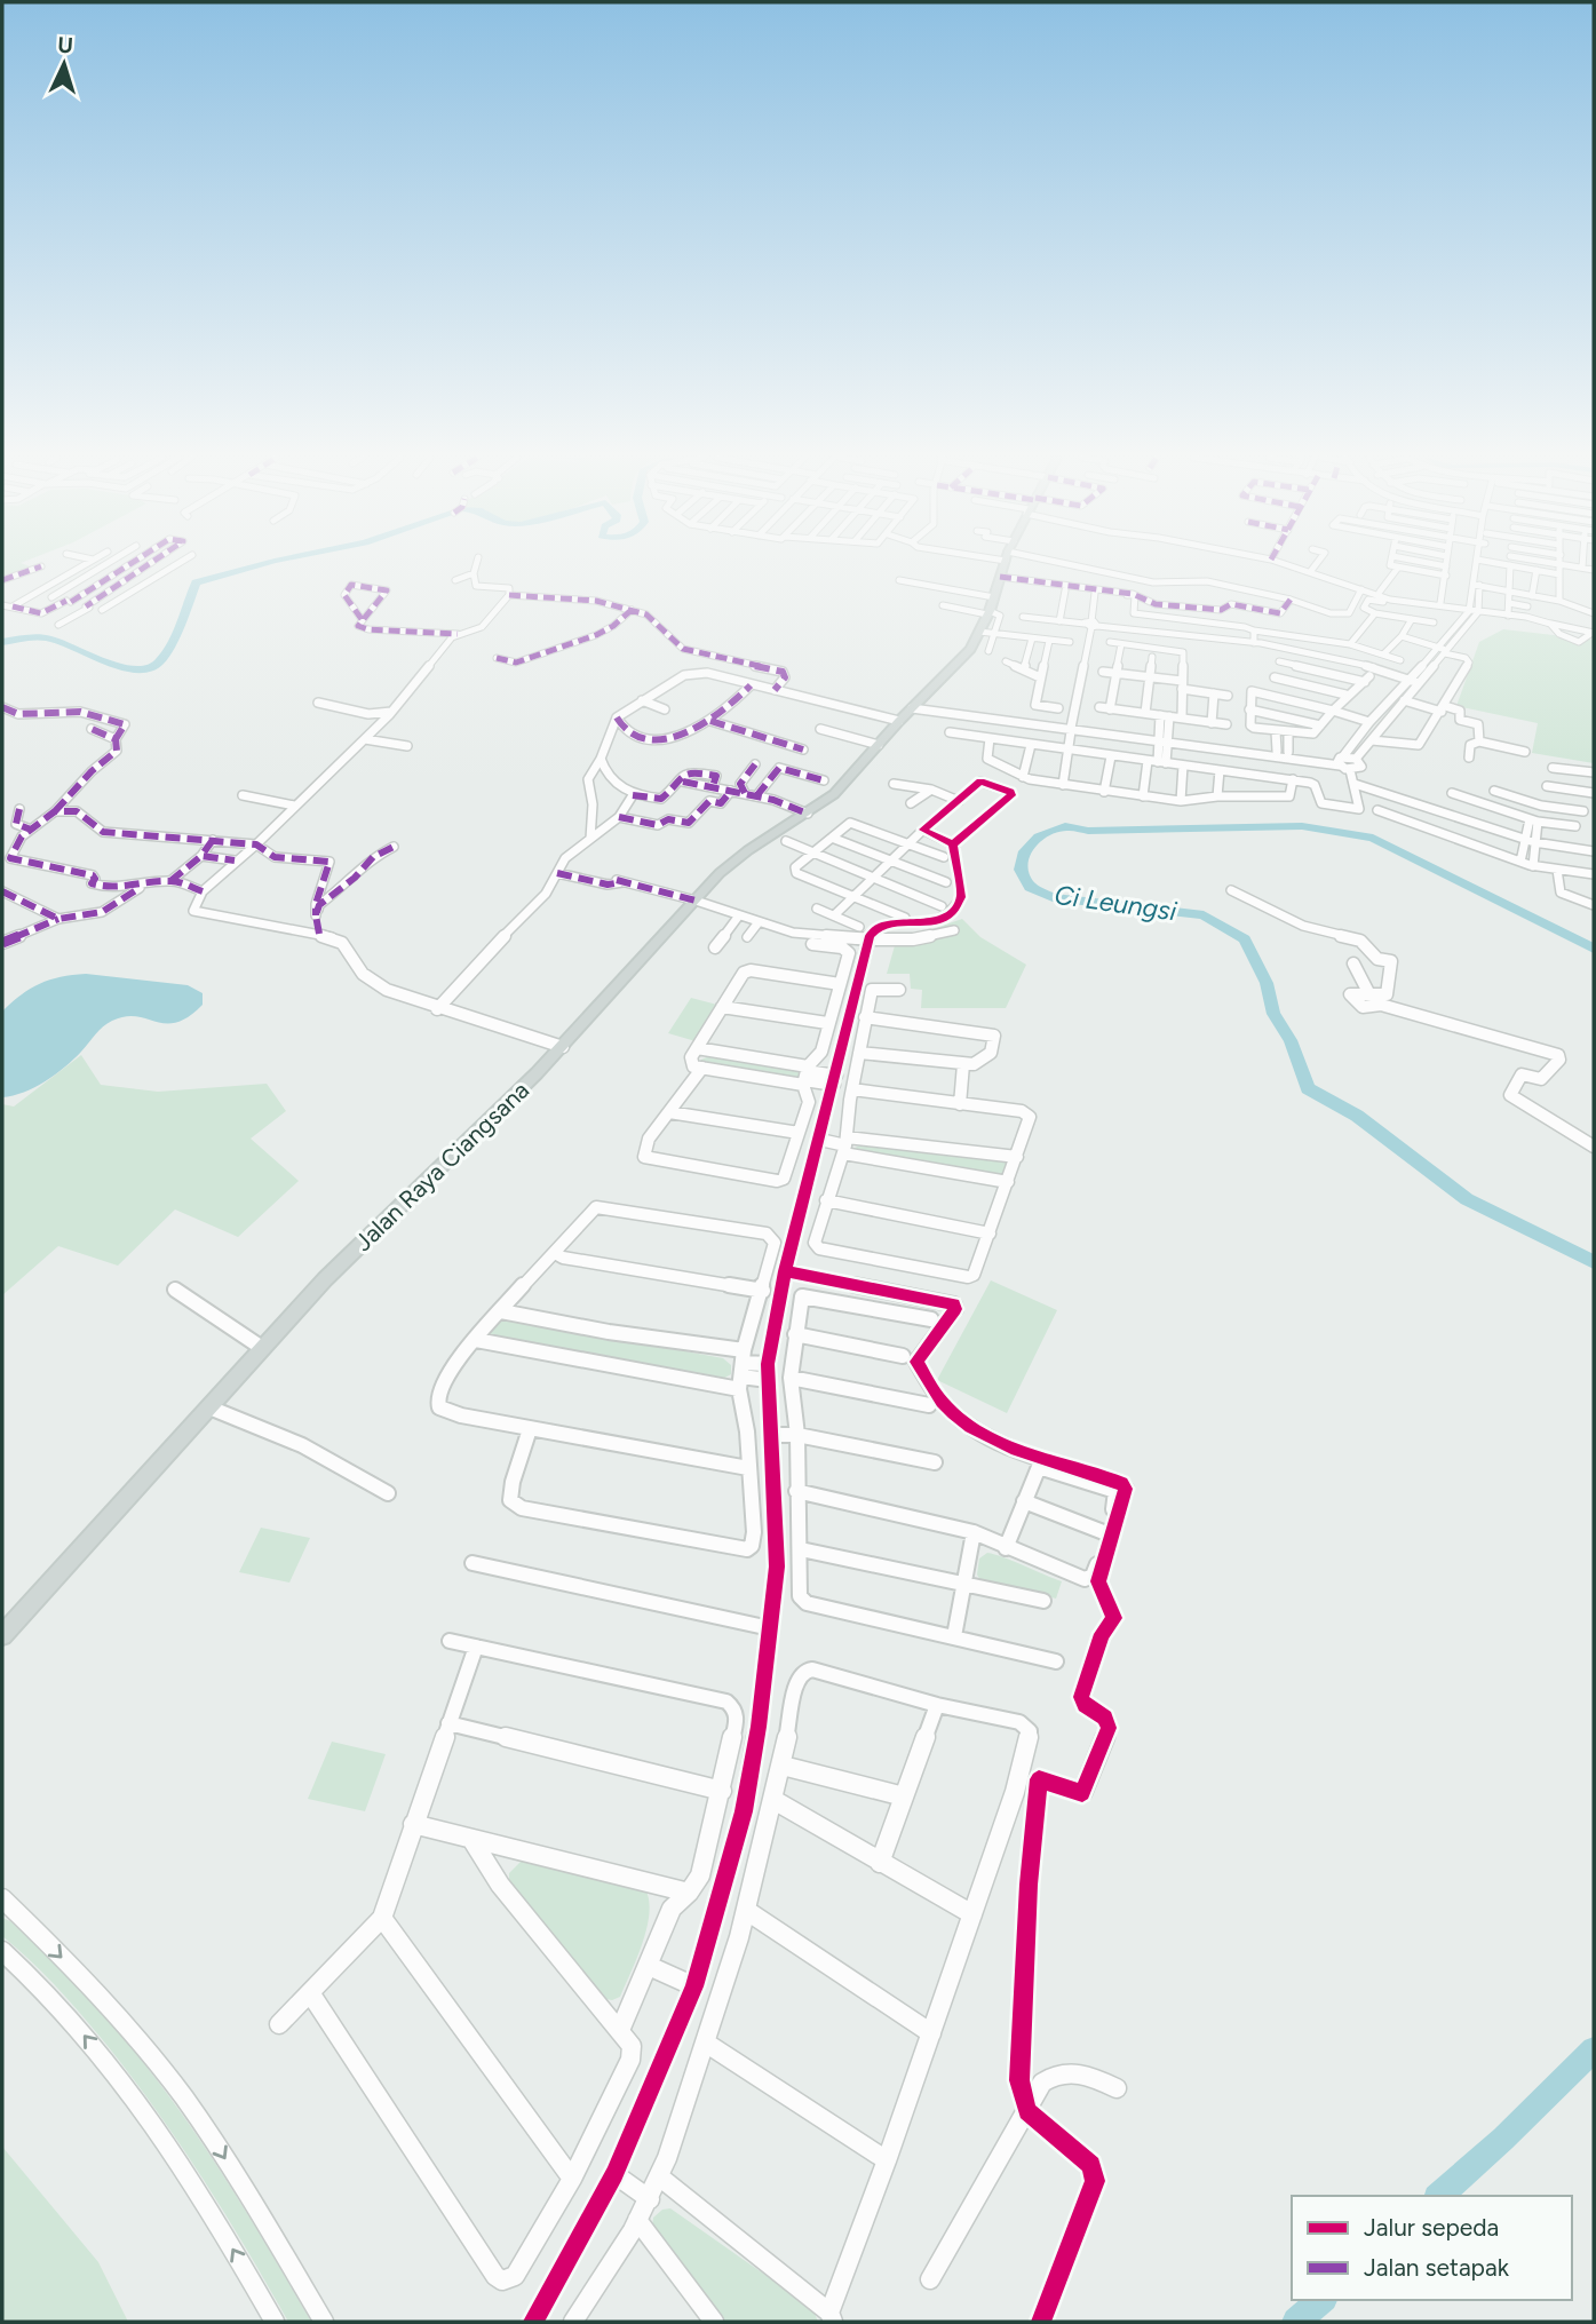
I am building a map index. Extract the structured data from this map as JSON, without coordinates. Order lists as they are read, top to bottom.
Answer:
{
  "streets": {
    "main road": ["Jalan Raya Ciangsana"]
  },
  "water": ["Ci Leungsi"],
  "legend": ["Jalur sepeda", "Jalan setapak"],
  "north": "top"
}
